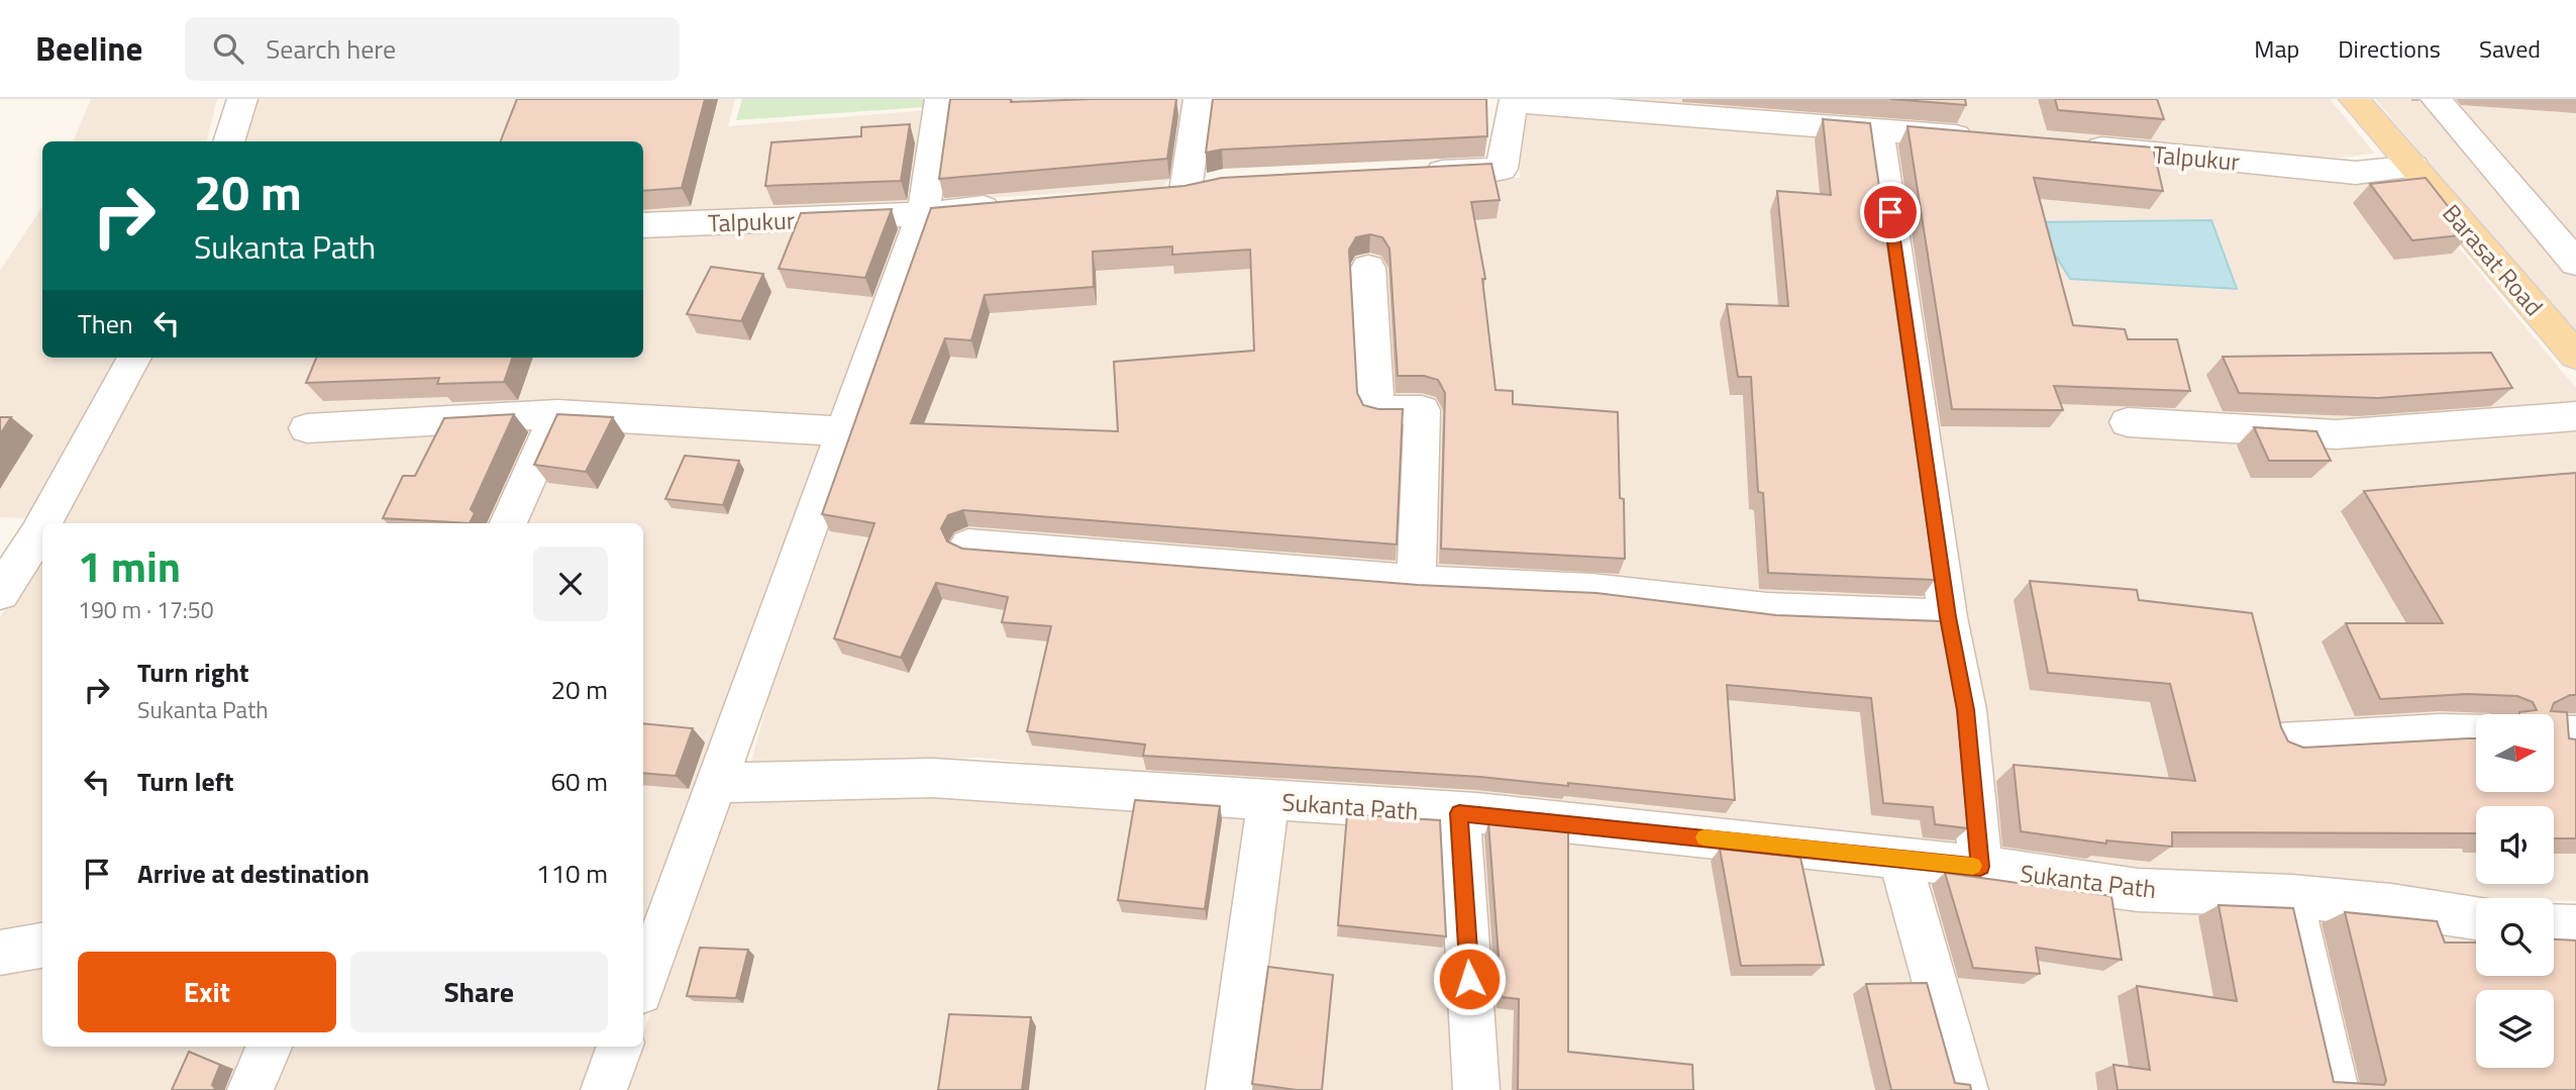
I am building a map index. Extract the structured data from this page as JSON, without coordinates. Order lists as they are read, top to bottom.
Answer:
{
  "streets": {
    "main road": ["Barasat Road"],
    "street": ["Talpukur", "Sukanta Path"]
  },
  "crossings": [
    ["Talpukur", "Barasat Road"]
  ],
  "north": "right",
  "page": {
    "header": "Beeline",
    "search": "Search here",
    "nav": ["Map", "Directions", "Saved"],
    "turn": ["20 m", "Sukanta Path"],
    "then": "Then",
    "heading": ["1 min", "190 m · 17:50"],
    "list": [
      {
        "name": "Turn right",
        "note": "Sukanta Path",
        "value": "20 m"
      },
      {
        "name": "Turn left",
        "value": "60 m"
      },
      {
        "name": "Arrive at destination",
        "value": "110 m"
      }
    ],
    "buttons": ["Exit", "Share"]
  }
}
